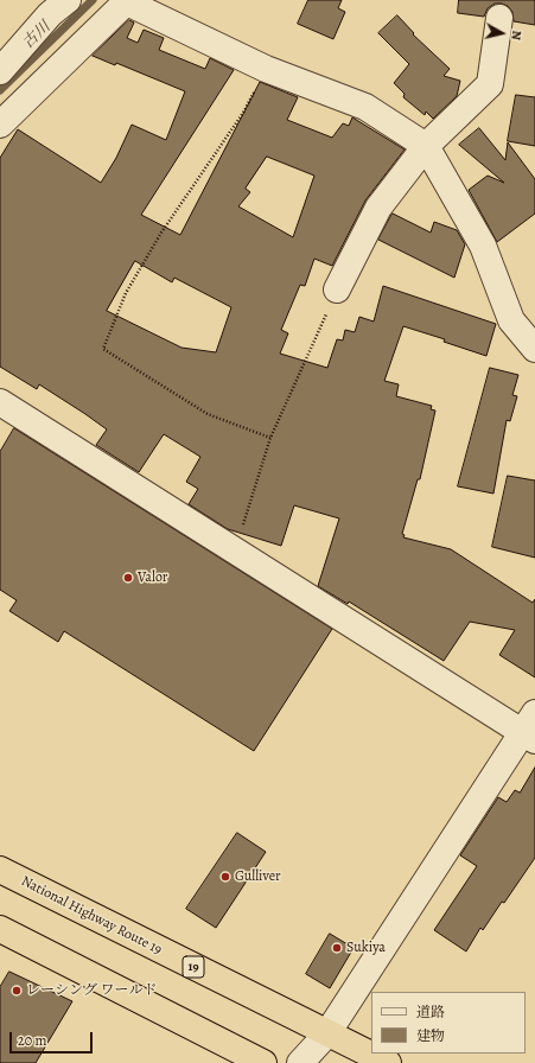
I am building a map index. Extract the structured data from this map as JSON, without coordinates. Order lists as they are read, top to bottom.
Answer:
{
  "streets": {
    "highway": ["National Highway Route 19", "19"]
  },
  "water": ["古川"],
  "places": [
    "Valor",
    "Gulliver",
    "Sukiya",
    "レーシング ワールド"
  ],
  "legend": ["道路", "建物"],
  "scale_bar": "20 m",
  "north": "right"
}
